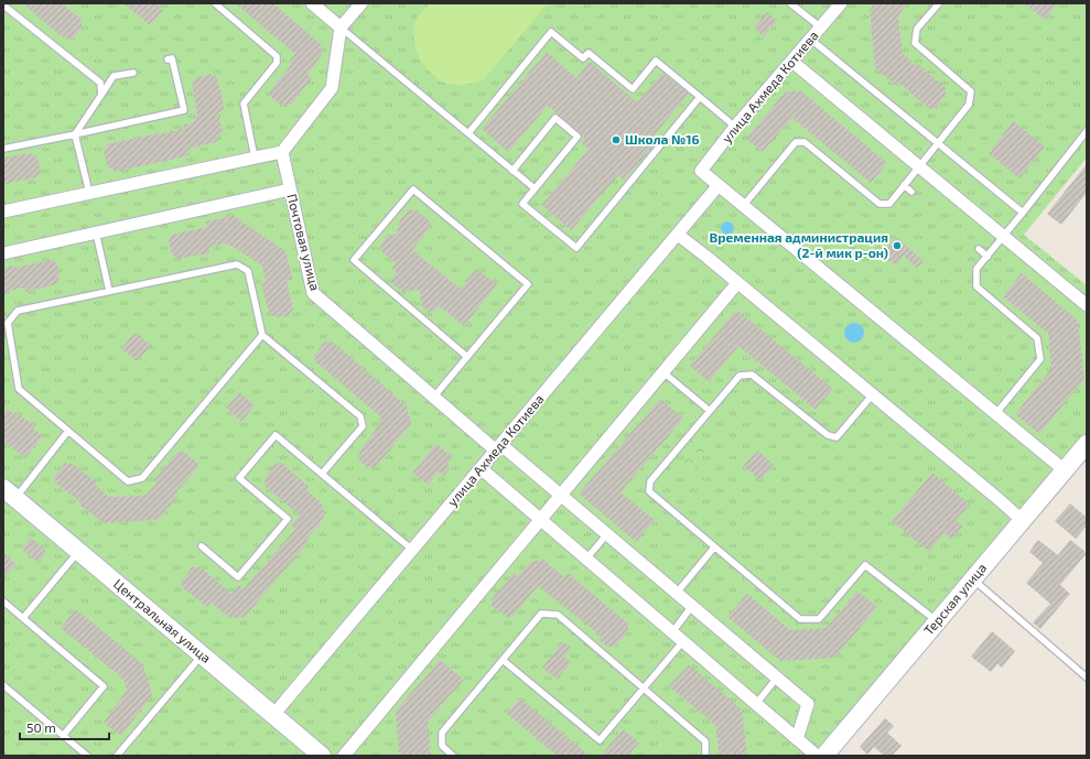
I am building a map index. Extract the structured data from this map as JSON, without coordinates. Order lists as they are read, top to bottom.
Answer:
{
  "streets": {
    "street": [
      "улица Ахмеда Котиева",
      "Почтовая улица",
      "Терская улица",
      "Центральная улица"
    ]
  },
  "crossings": [
    ["улица Ахмеда Котиева", "Почтовая улица"],
    ["улица Ахмеда Котиева", "Центральная улица"]
  ],
  "places": ["Школа №16", "Временная администрация (2-й мик р-он)"],
  "scale_bar": "50 m"
}
